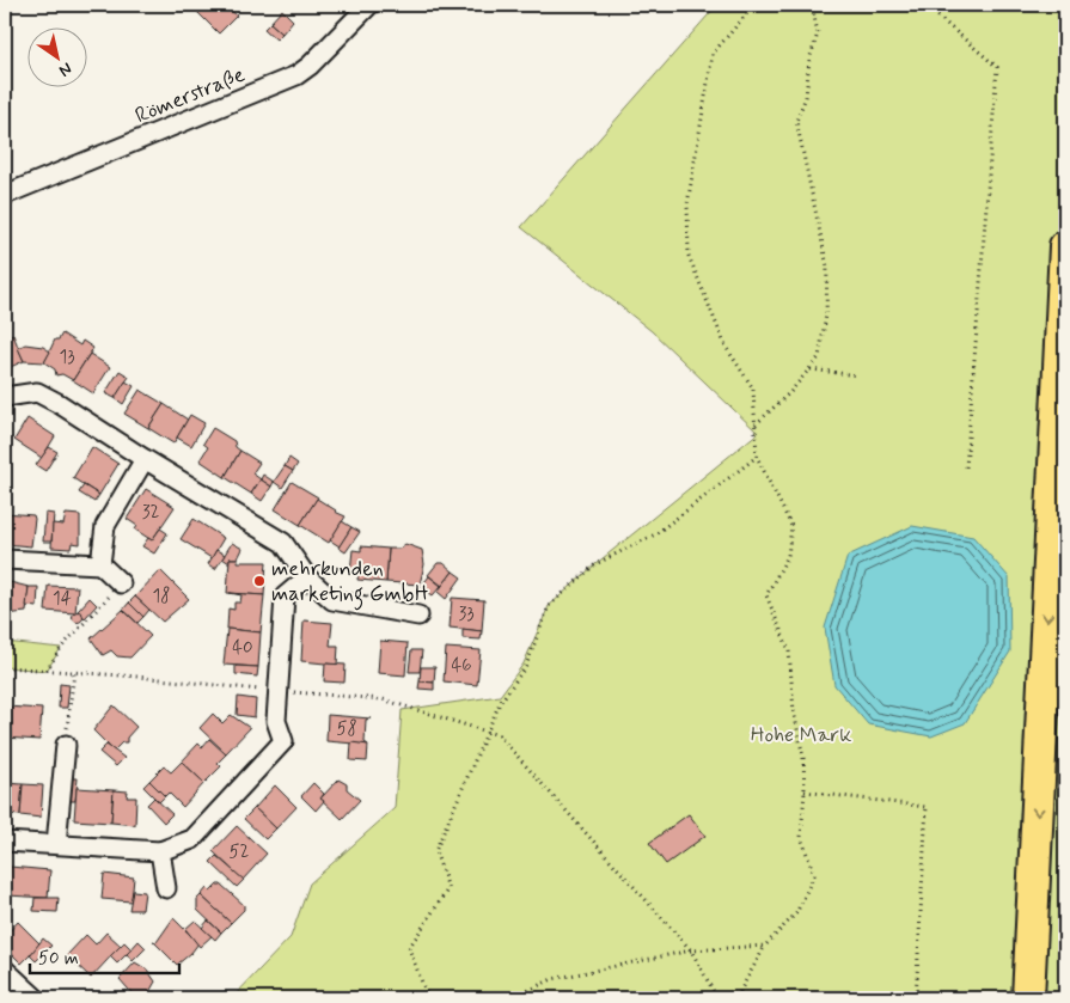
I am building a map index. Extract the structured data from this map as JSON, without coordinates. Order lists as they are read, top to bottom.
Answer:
{
  "streets": {
    "street": ["Römerstraße"]
  },
  "parks": ["Hohe Mark"],
  "places": ["mehrkunden marketing GmbH"],
  "house_numbers": [
    "13",
    "32",
    "18",
    "14",
    "33",
    "40",
    "46",
    "58",
    "52"
  ],
  "scale_bar": "50 m",
  "north": "bottom right"
}
